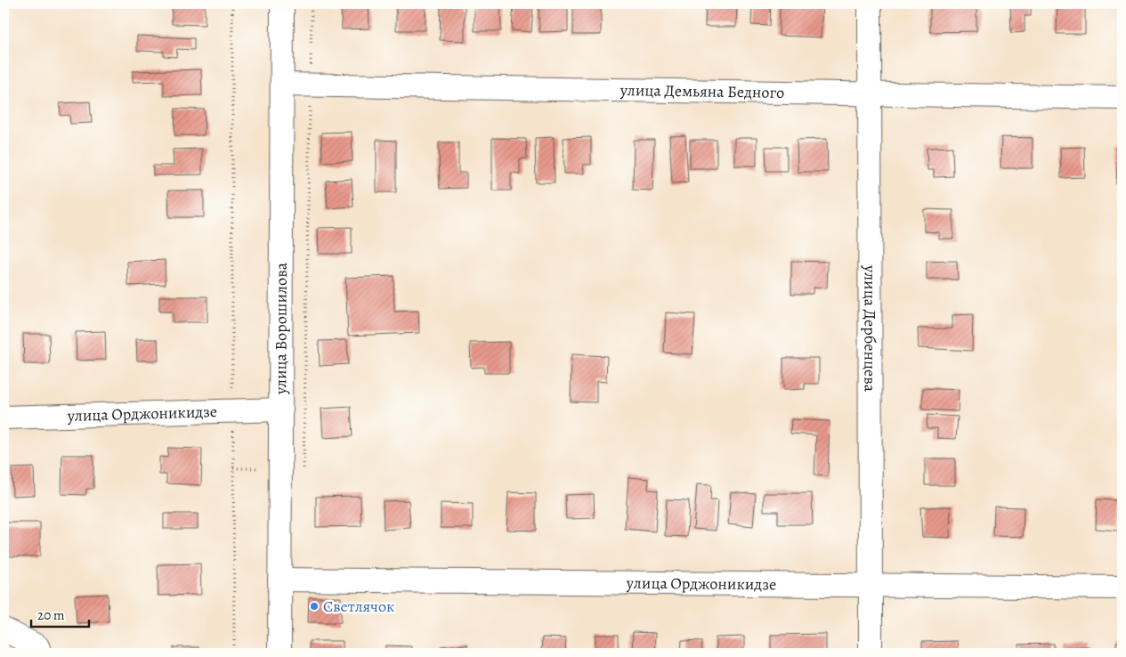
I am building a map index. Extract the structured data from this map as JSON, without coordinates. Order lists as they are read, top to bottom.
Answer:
{
  "streets": {
    "street": [
      "улица Демьяна Бедного",
      "улица Ворошилова",
      "улица Дербенцева",
      "улица Орджоникидзе"
    ]
  },
  "crossings": [
    ["улица Демьяна Бедного", "улица Ворошилова"],
    ["улица Демьяна Бедного", "улица Дербенцева"],
    ["улица Ворошилова", "улица Орджоникидзе"],
    ["улица Дербенцева", "улица Орджоникидзе"]
  ],
  "places": ["Светлячок"],
  "scale_bar": "20 m"
}
